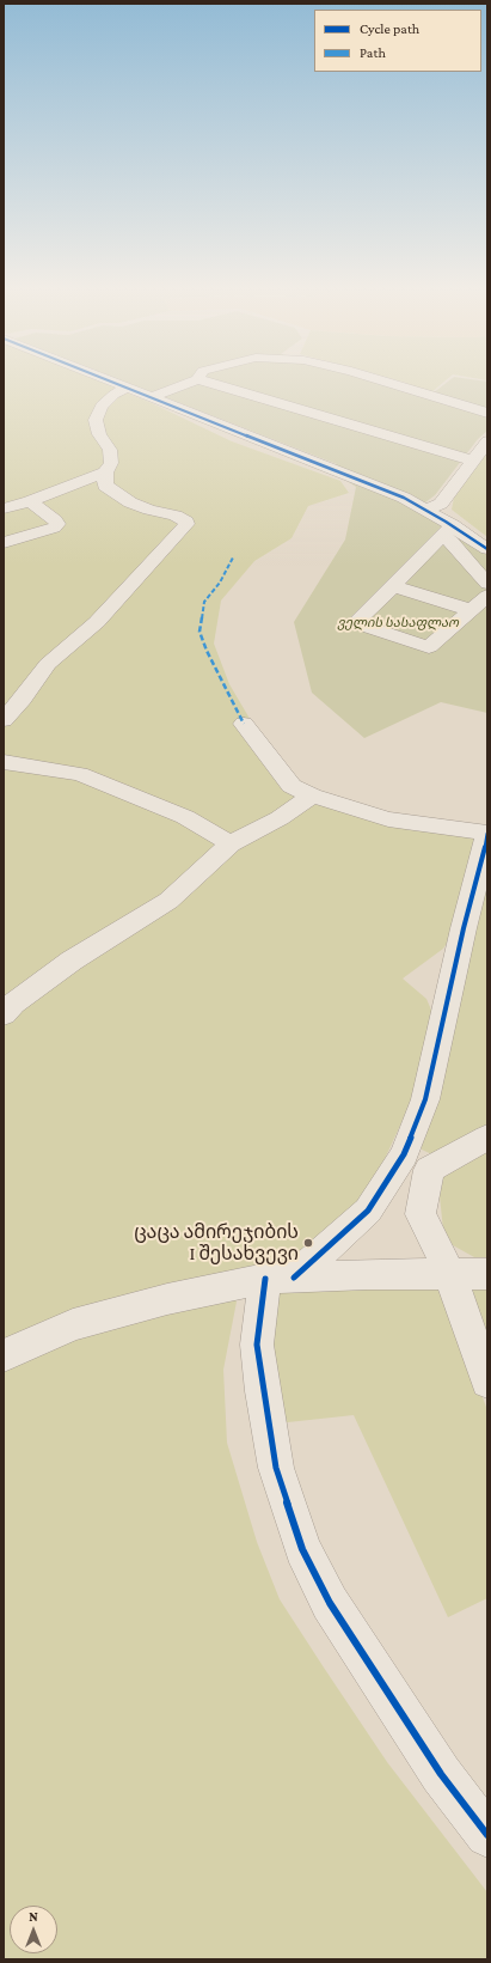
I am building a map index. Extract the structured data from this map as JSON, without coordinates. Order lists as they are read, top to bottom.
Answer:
{
  "parks": ["ველის სასაფლაო"],
  "places": ["ცაცა ამირეჯიბის I შესახვევი"],
  "legend": ["Cycle path", "Path"],
  "north": "top"
}
